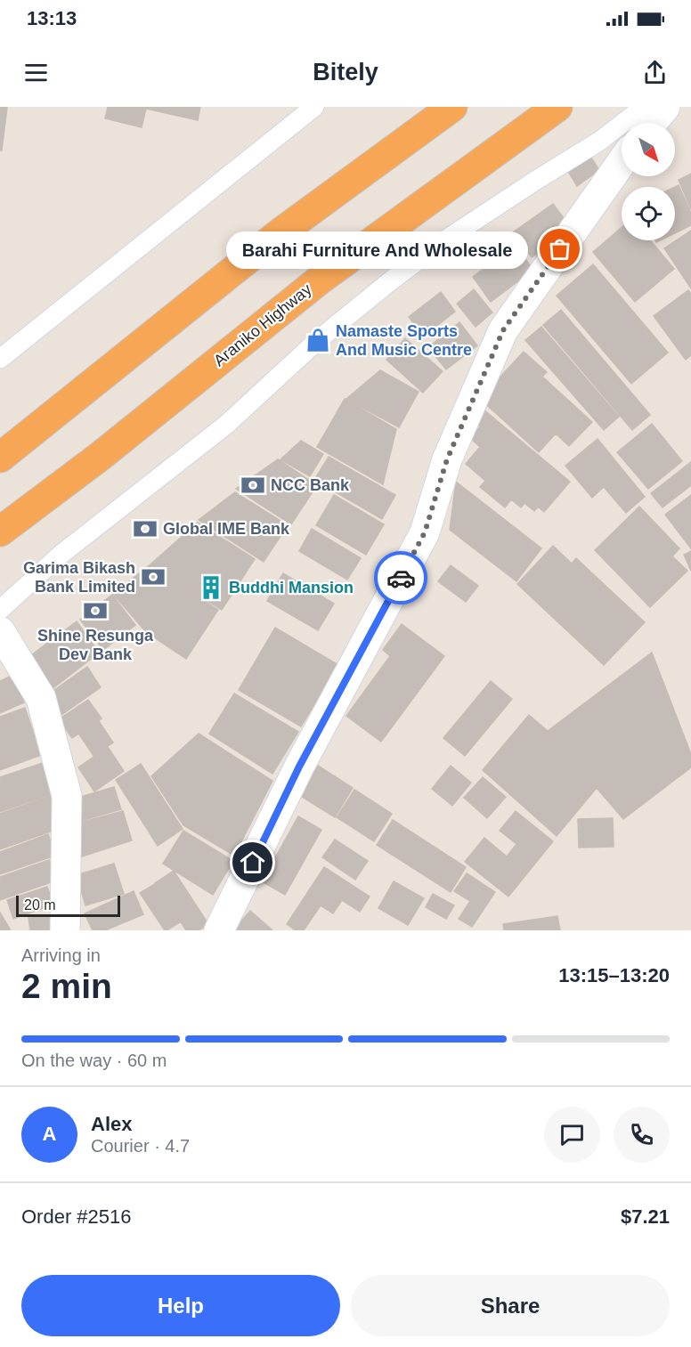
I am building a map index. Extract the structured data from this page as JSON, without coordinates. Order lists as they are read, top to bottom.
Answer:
{
  "streets": {
    "highway": ["Araniko Highway"]
  },
  "places": {
    "other": ["Barahi Furniture And Wholesale"],
    "shop": ["Namaste Sports And Music Centre"],
    "bank": [
      "NCC Bank",
      "Global IME Bank",
      "Garima Bikash Bank Limited",
      "Shine Resunga Dev Bank"
    ],
    "building": ["Buddhi Mansion"]
  },
  "scale_bar": "20 m",
  "north": "bottom right",
  "page": {
    "status": "13:13",
    "header": "Bitely",
    "bubble": "Barahi Furniture And Wholesale",
    "scale": "20 m",
    "heading": ["2 min", "Arriving in", "13:15–13:20"],
    "panel": [
      "Alex",
      "Courier · 4.7",
      "Order #2516",
      "$7.21"
    ],
    "bar": "On the way · 60 m",
    "round": "A",
    "buttons": ["Help", "Share"]
  }
}
